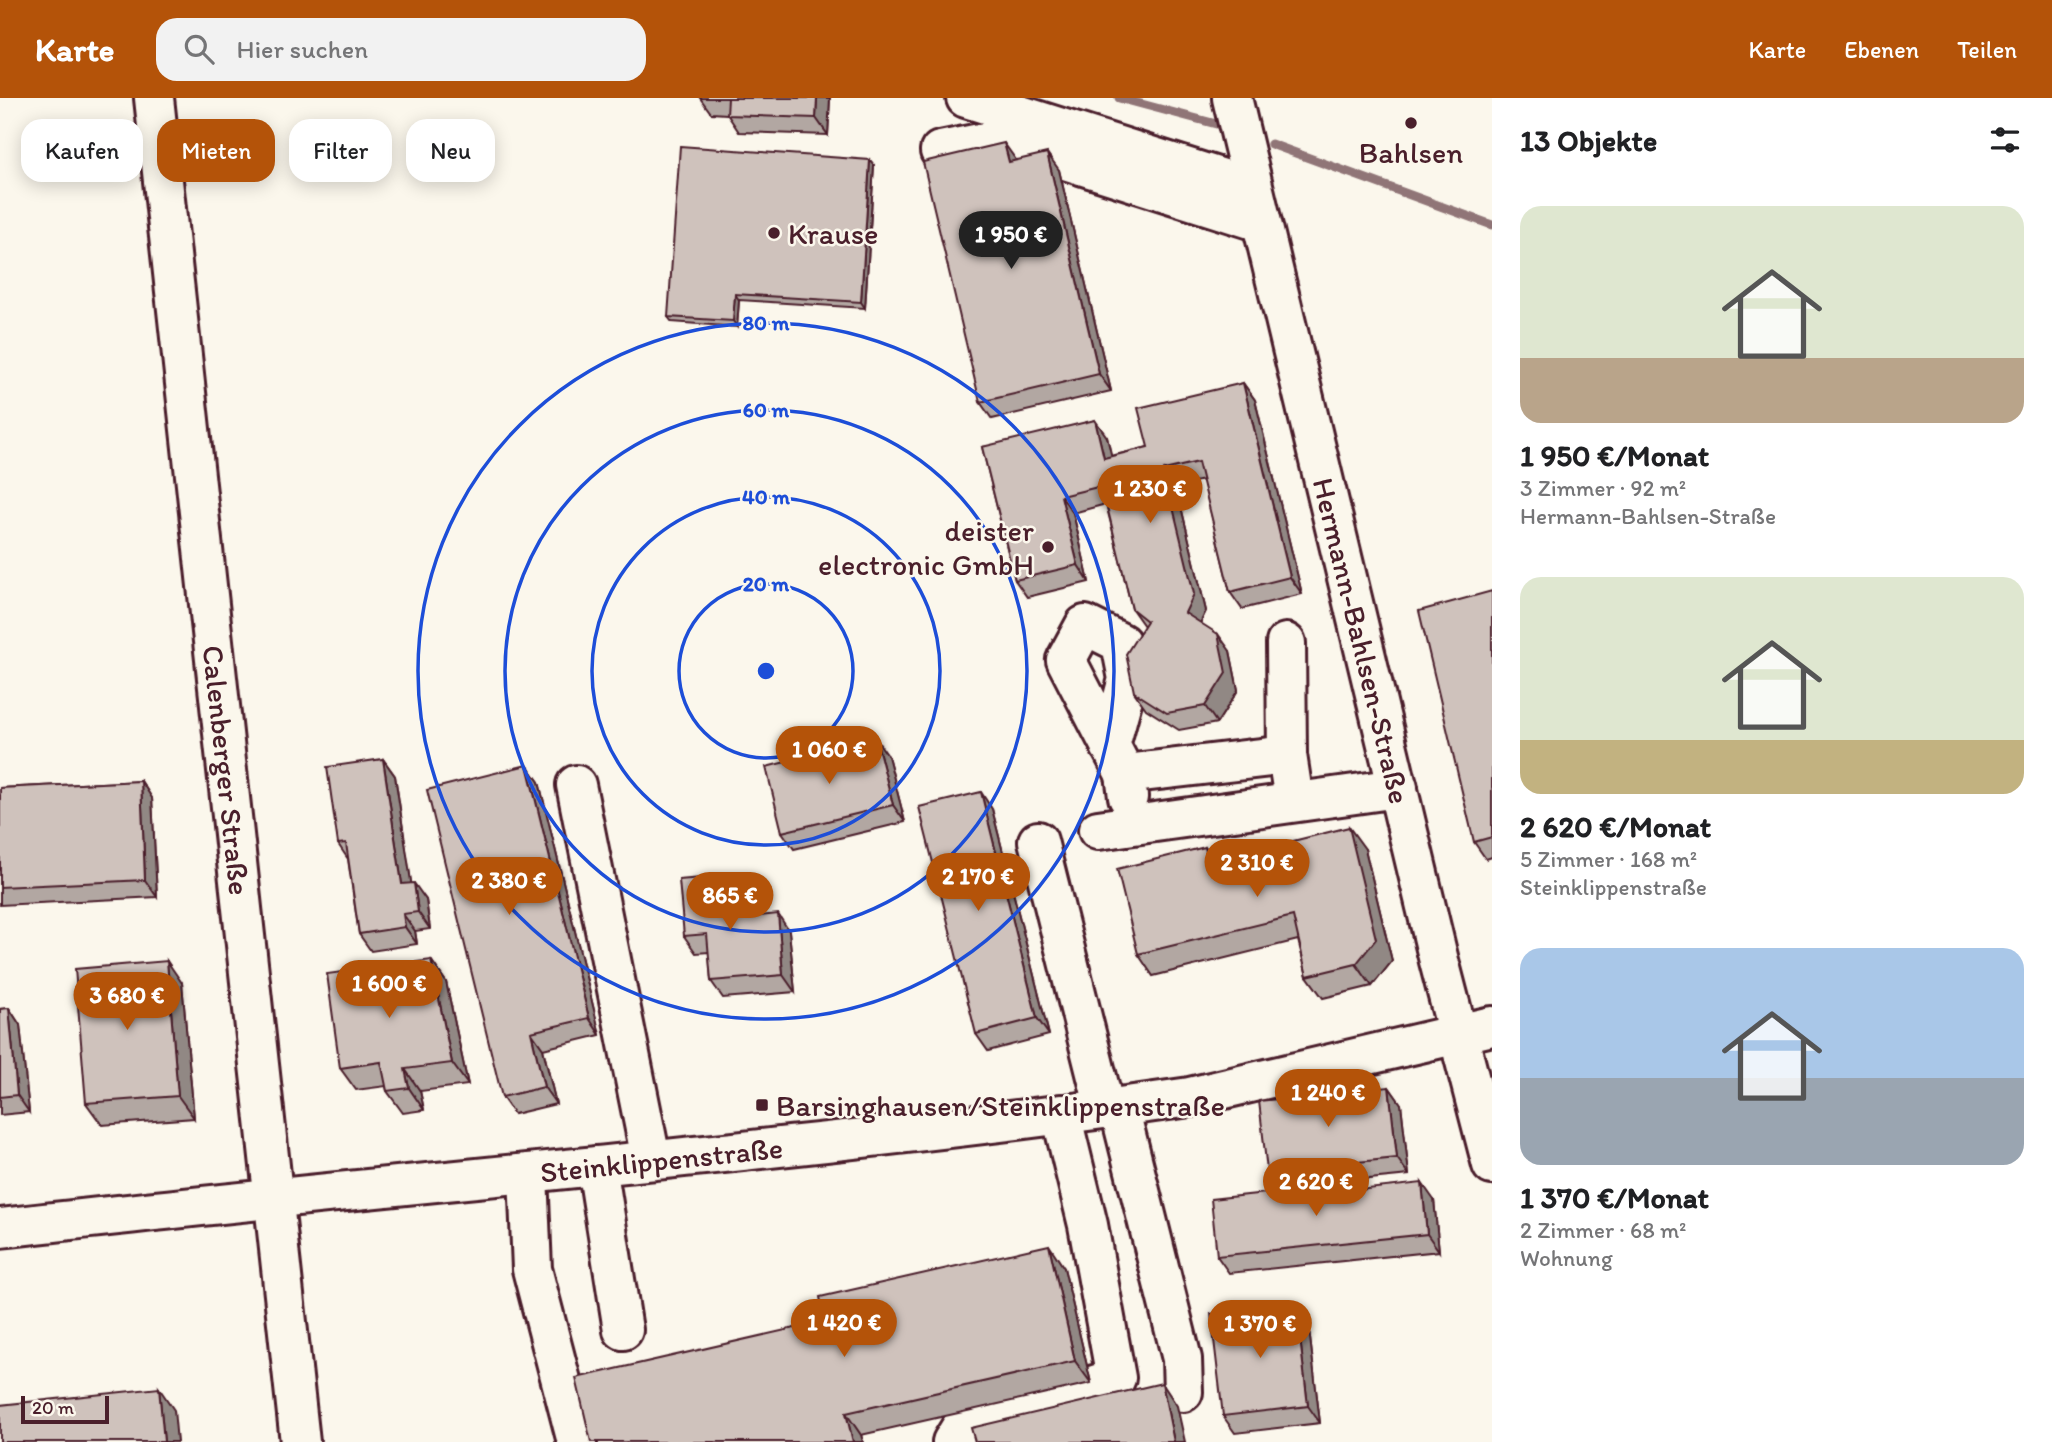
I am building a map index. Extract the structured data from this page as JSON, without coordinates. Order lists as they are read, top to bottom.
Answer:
{
  "streets": {
    "street": ["Hermann-Bahlsen-Straße", "Calenberger Straße", "Steinklippenstraße"]
  },
  "crossings": [
    ["Hermann-Bahlsen-Straße", "Steinklippenstraße"],
    ["Calenberger Straße", "Steinklippenstraße"]
  ],
  "places": {
    "other": ["Bahlsen", "Krause", "deister electronic GmbH"],
    "transit": ["Barsinghausen/Steinklippenstraße"]
  },
  "scale_bar": "20 m",
  "page": {
    "header": "Karte",
    "search": "Hier suchen",
    "nav": ["Karte", "Ebenen", "Teilen"],
    "heading": "13 Objekte",
    "chip": [
      "Kaufen",
      "Mieten",
      "Filter",
      "Neu"
    ],
    "list": [
      {
        "name": "1 950 €/Monat",
        "note": "3 Zimmer · 92 m² · Hermann-Bahlsen-Straße"
      },
      {
        "name": "2 620 €/Monat",
        "note": "5 Zimmer · 168 m² · Steinklippenstraße"
      },
      {
        "name": "1 370 €/Monat",
        "note": "2 Zimmer · 68 m² · Wohnung"
      }
    ],
    "price": [
      "1 950 €",
      "1 230 €",
      "1 060 €",
      "2 310 €",
      "2 170 €",
      "2 380 €",
      "865 €",
      "1 600 €",
      "3 680 €",
      "1 240 €",
      "2 620 €",
      "1 420 €",
      "1 370 €"
    ],
    "scale": "20 m"
  },
  "rings": [
    "80 m",
    "60 m",
    "40 m",
    "20 m"
  ]
}
